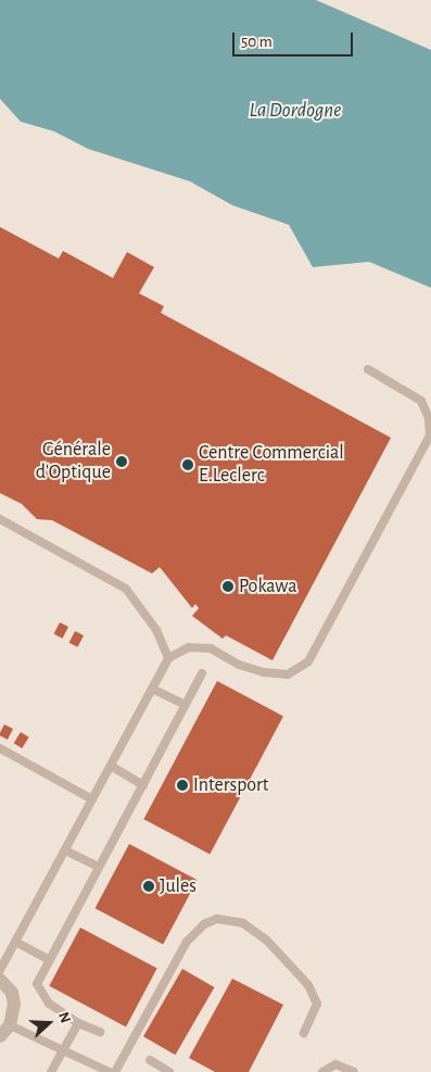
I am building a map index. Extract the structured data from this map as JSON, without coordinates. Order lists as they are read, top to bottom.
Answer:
{
  "water": ["La Dordogne"],
  "places": [
    "Générale d'Optique",
    "Centre Commercial E.Leclerc",
    "Pokawa",
    "Intersport",
    "Jules"
  ],
  "scale_bar": "50 m",
  "north": "right"
}
